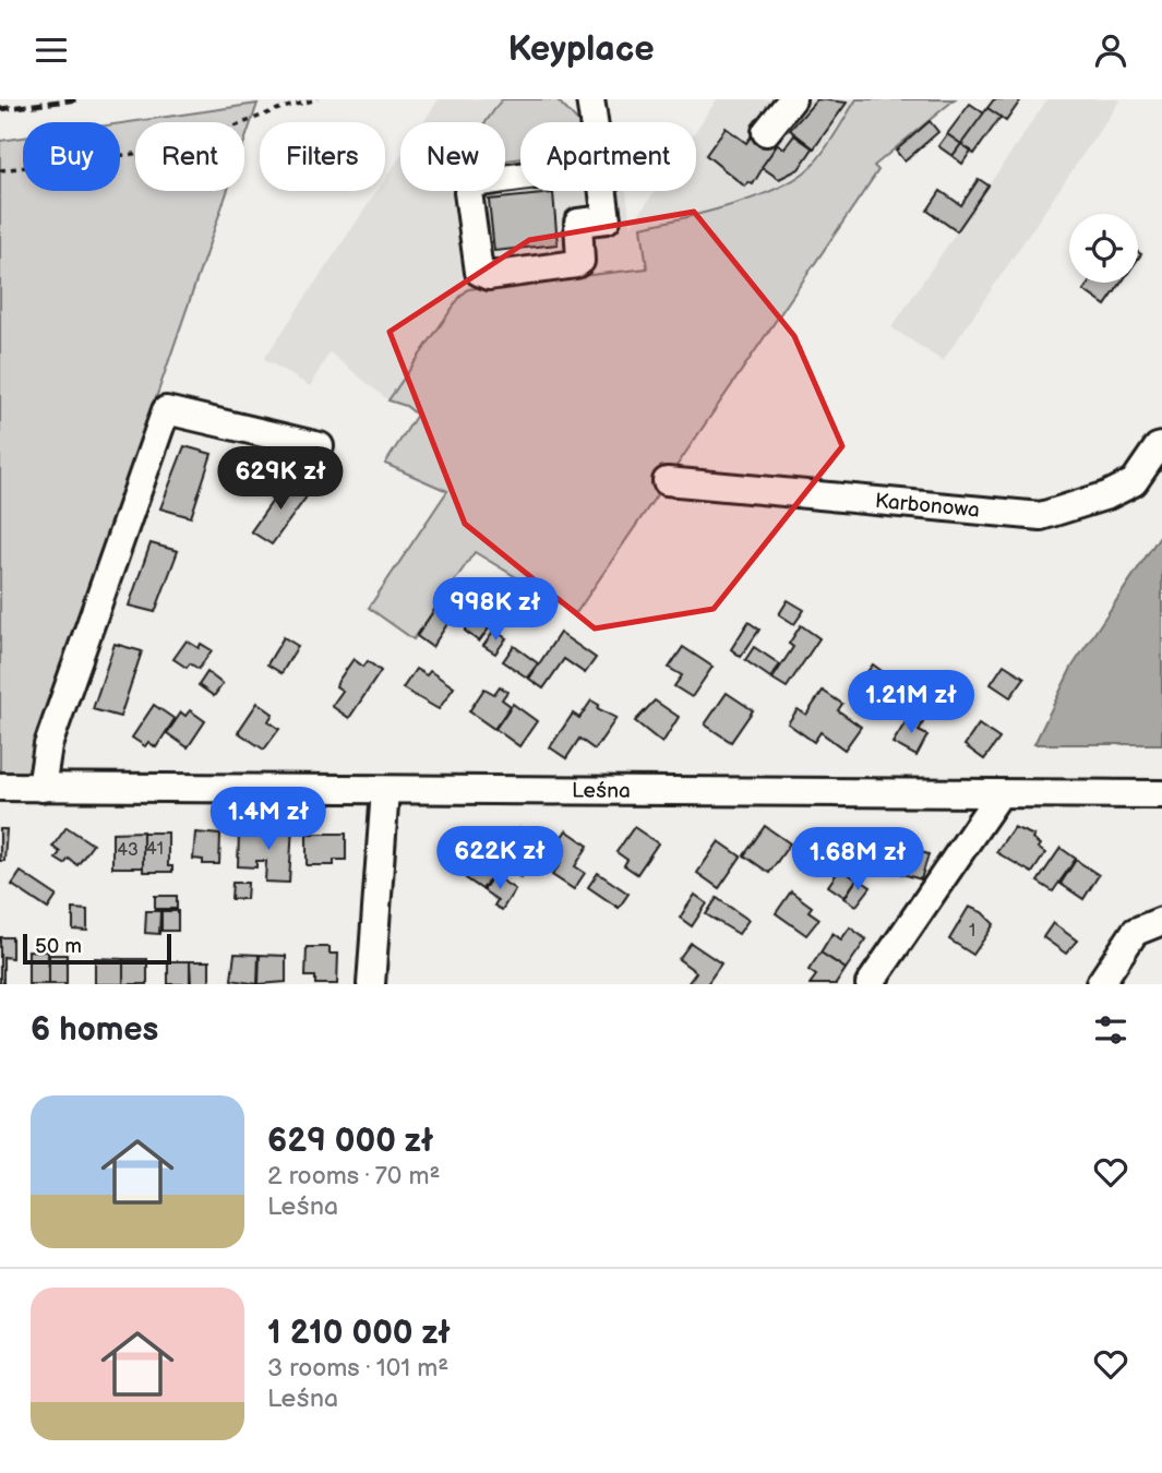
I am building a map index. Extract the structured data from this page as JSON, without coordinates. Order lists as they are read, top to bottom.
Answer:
{
  "streets": {
    "street": ["Karbonowa", "Leśna"]
  },
  "house_numbers": ["41", "43", "1"],
  "scale_bar": "50 m",
  "page": {
    "header": "Keyplace",
    "chip": [
      "Buy",
      "Rent",
      "Filters",
      "New",
      "Apartment"
    ],
    "price": [
      "629K zł",
      "998K zł",
      "1.21M zł",
      "1.4M zł",
      "622K zł",
      "1.68M zł"
    ],
    "scale": "50 m",
    "heading": "6 homes",
    "list": [
      {
        "name": "629 000 zł",
        "note": "2 rooms · 70 m² · Leśna"
      },
      {
        "name": "1 210 000 zł",
        "note": "3 rooms · 101 m² · Leśna"
      }
    ]
  }
}
